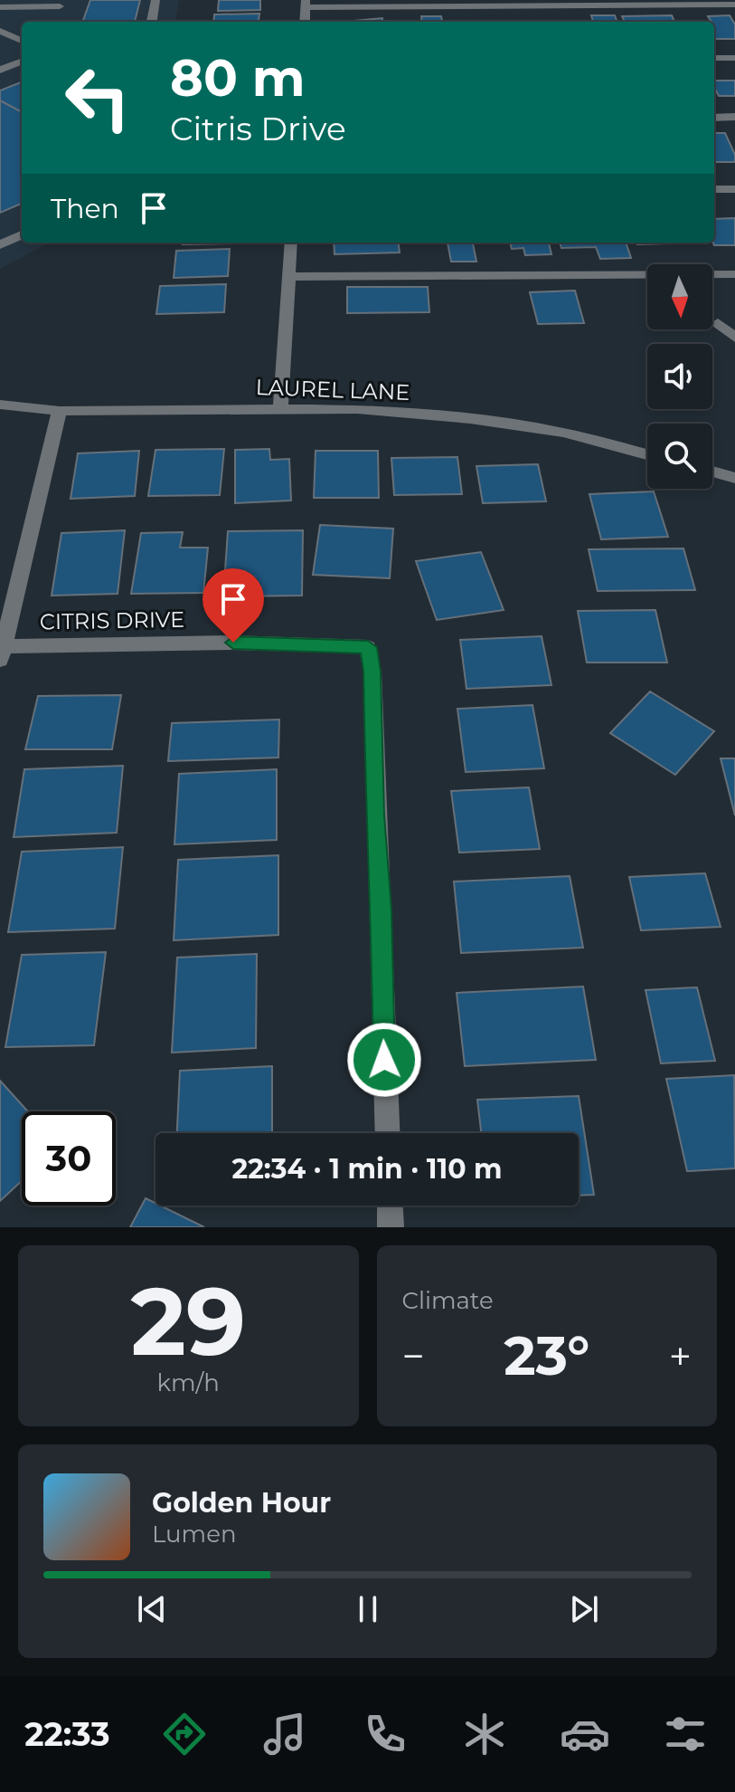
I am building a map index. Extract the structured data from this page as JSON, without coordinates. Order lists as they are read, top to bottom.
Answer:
{
  "streets": {
    "street": ["LAUREL LANE", "CITRIS DRIVE"]
  },
  "north": "bottom",
  "page": {
    "turn": ["80 m", "Citris Drive"],
    "then": "Then",
    "limit": "30",
    "trip": "22:34 · 1 min · 110 m",
    "tile": [
      ["29", "km/h"],
      "Climate"
    ],
    "heat": ["−", "23°", "+"],
    "song": ["Golden Hour", "Lumen"],
    "tabs": "22:33"
  }
}
